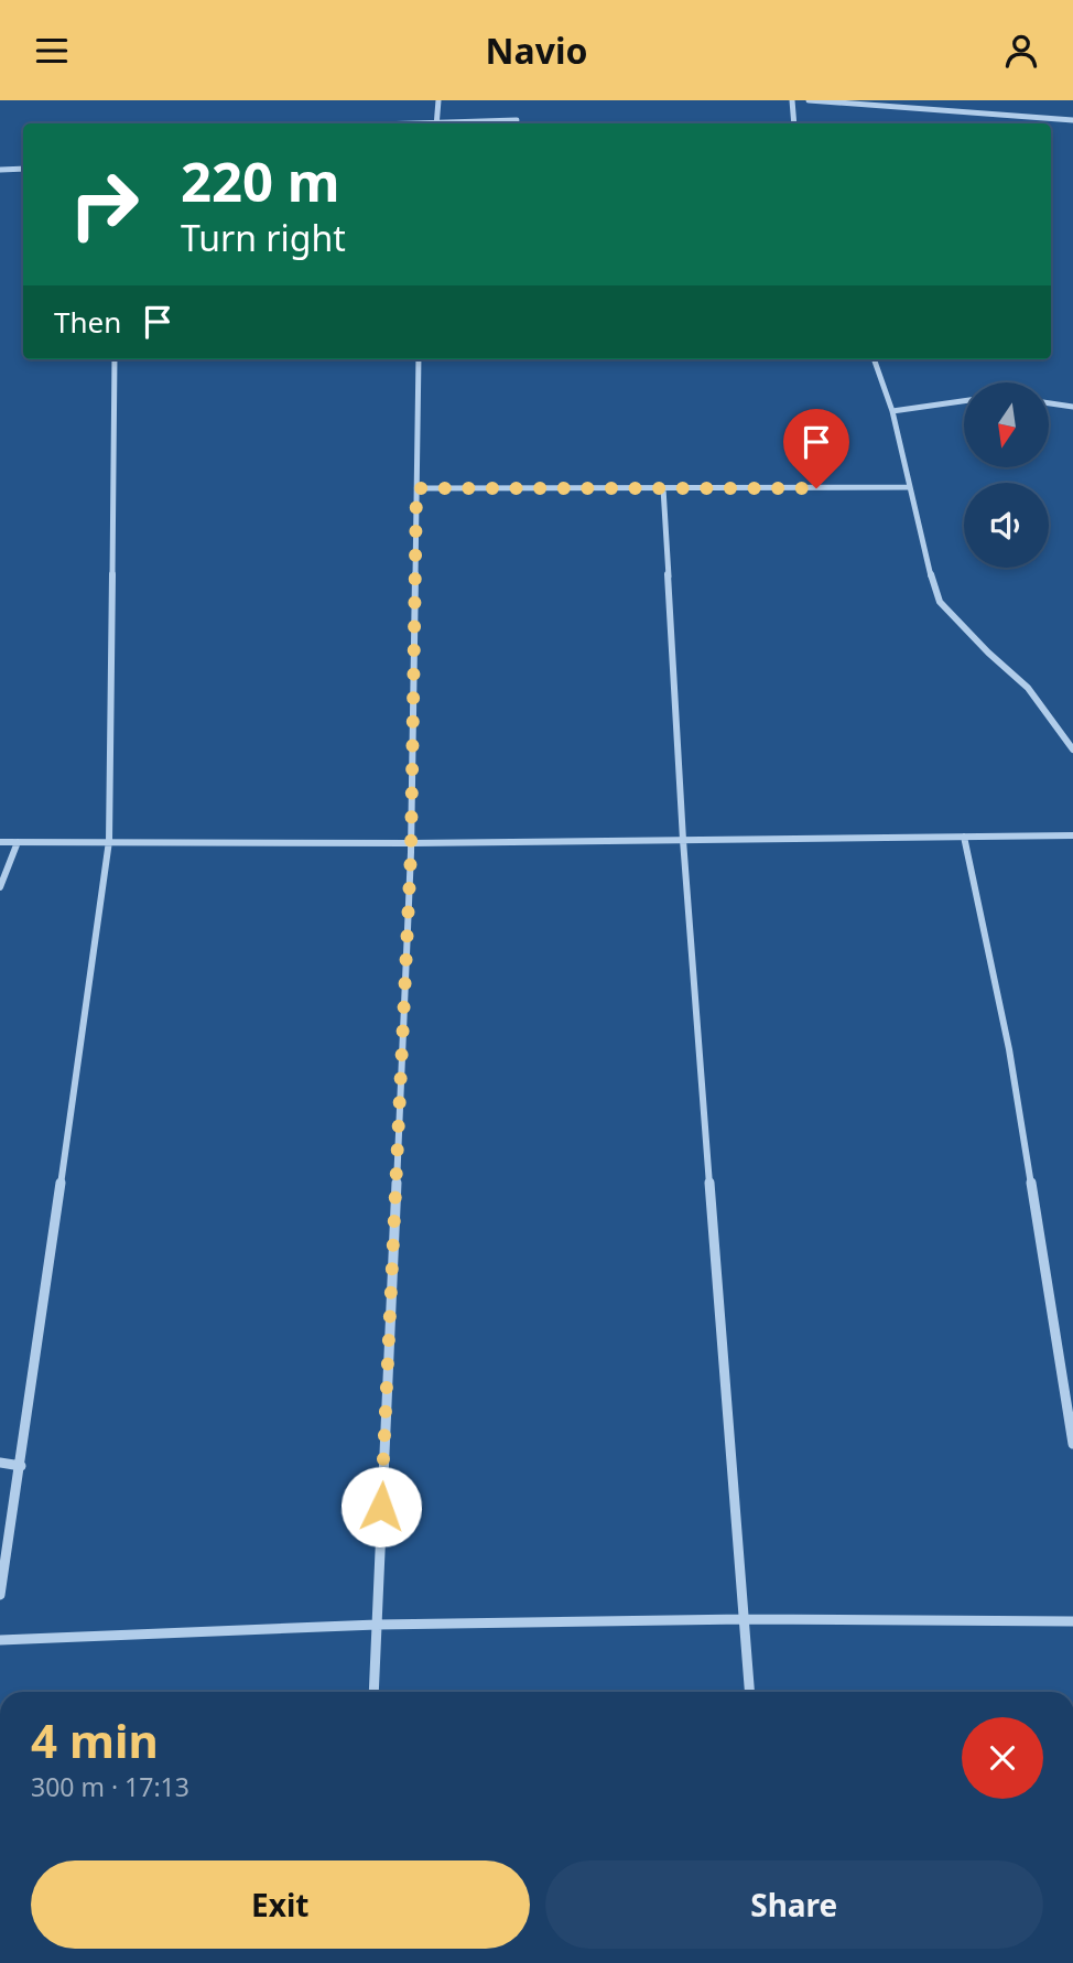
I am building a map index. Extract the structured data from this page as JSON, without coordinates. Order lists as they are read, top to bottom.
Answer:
{
  "north": "bottom",
  "page": {
    "header": "Navio",
    "turn": ["220 m", "Turn right"],
    "then": "Then",
    "heading": ["4 min", "300 m · 17:13"],
    "buttons": ["Exit", "Share"]
  }
}
